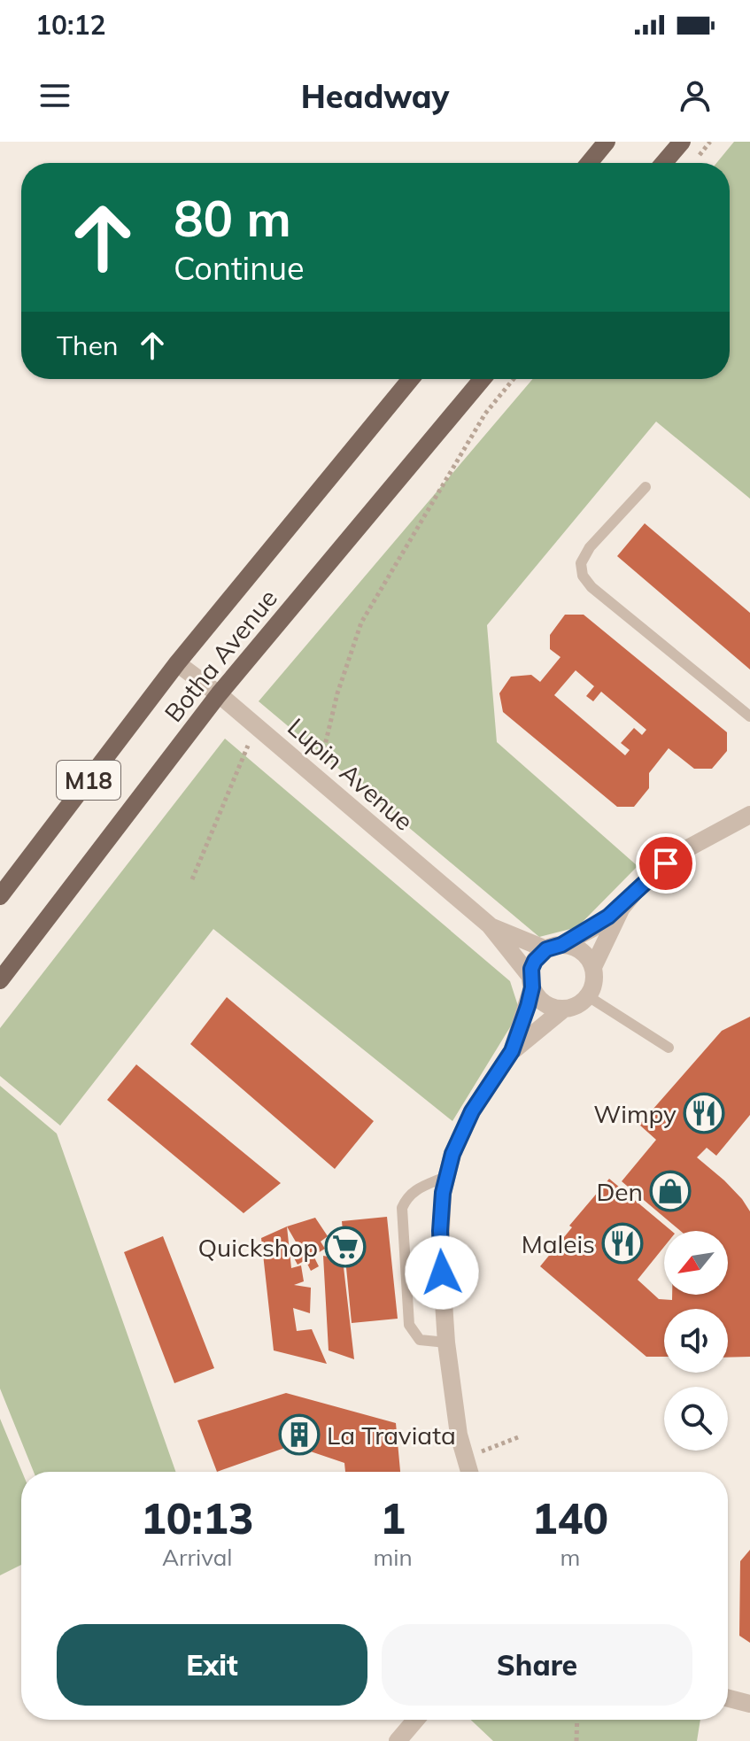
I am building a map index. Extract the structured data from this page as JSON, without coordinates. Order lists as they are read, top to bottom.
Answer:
{
  "streets": {
    "main road": ["Botha Avenue", "M18"],
    "street": ["Lupin Avenue"]
  },
  "crossings": [
    ["Botha Avenue", "Lupin Avenue"]
  ],
  "places": {
    "restaurant": ["Wimpy", "Maleis"],
    "shop": ["Den"],
    "supermarket": ["Quickshop"],
    "building": ["La Traviata"]
  },
  "north": "bottom left",
  "page": {
    "status": "10:12",
    "header": "Headway",
    "turn": ["80 m", "Continue"],
    "then": "Then",
    "eta": [
      "10:13",
      "Arrival",
      "1",
      "min",
      "140",
      "m"
    ],
    "buttons": ["Exit", "Share"]
  }
}
